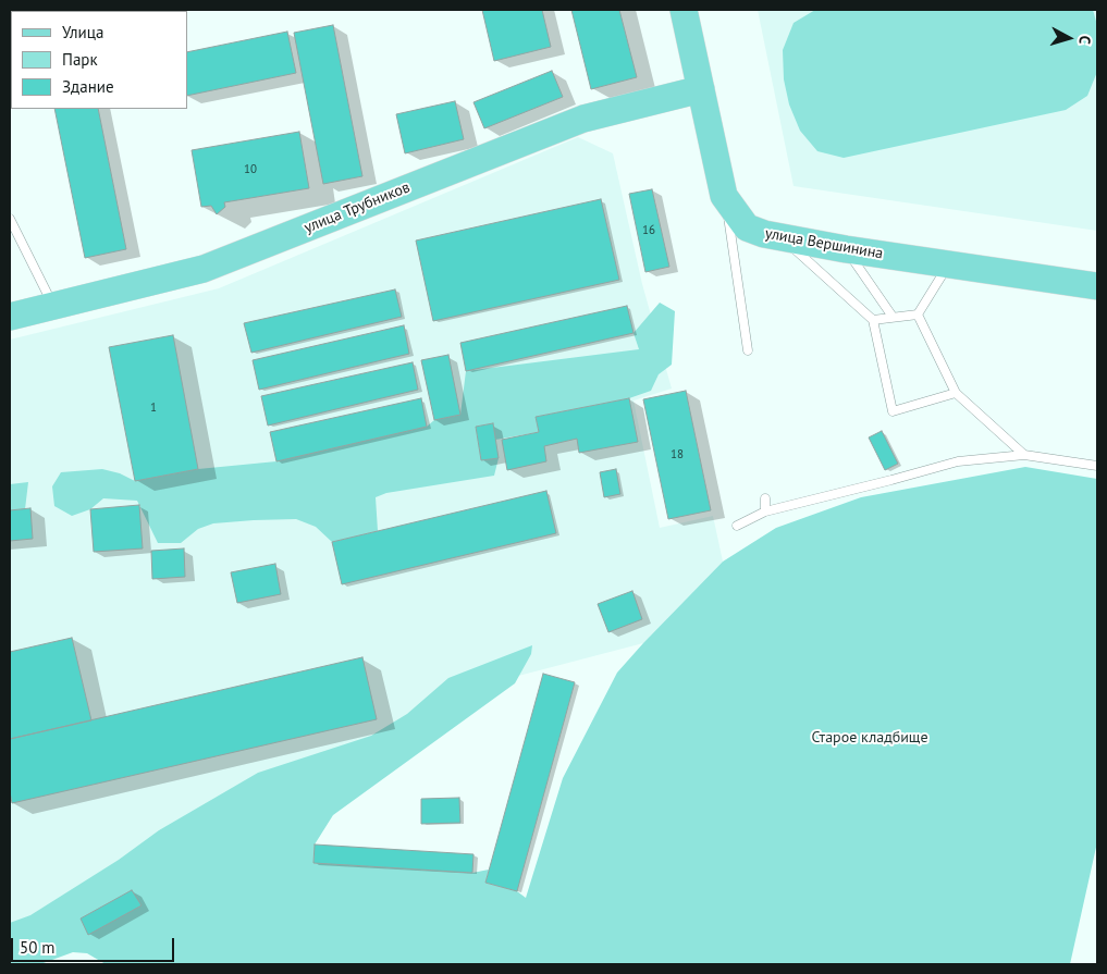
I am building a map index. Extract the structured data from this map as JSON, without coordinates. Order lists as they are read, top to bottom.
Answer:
{
  "streets": {
    "main road": ["улица Трубников", "улица Вершинина"]
  },
  "crossings": [
    ["улица Трубников", "улица Вершинина"]
  ],
  "parks": ["Старое кладбище"],
  "house_numbers": [
    "10",
    "16",
    "1",
    "18"
  ],
  "legend": ["Улица", "Парк", "Здание"],
  "scale_bar": "50 m",
  "north": "right"
}
